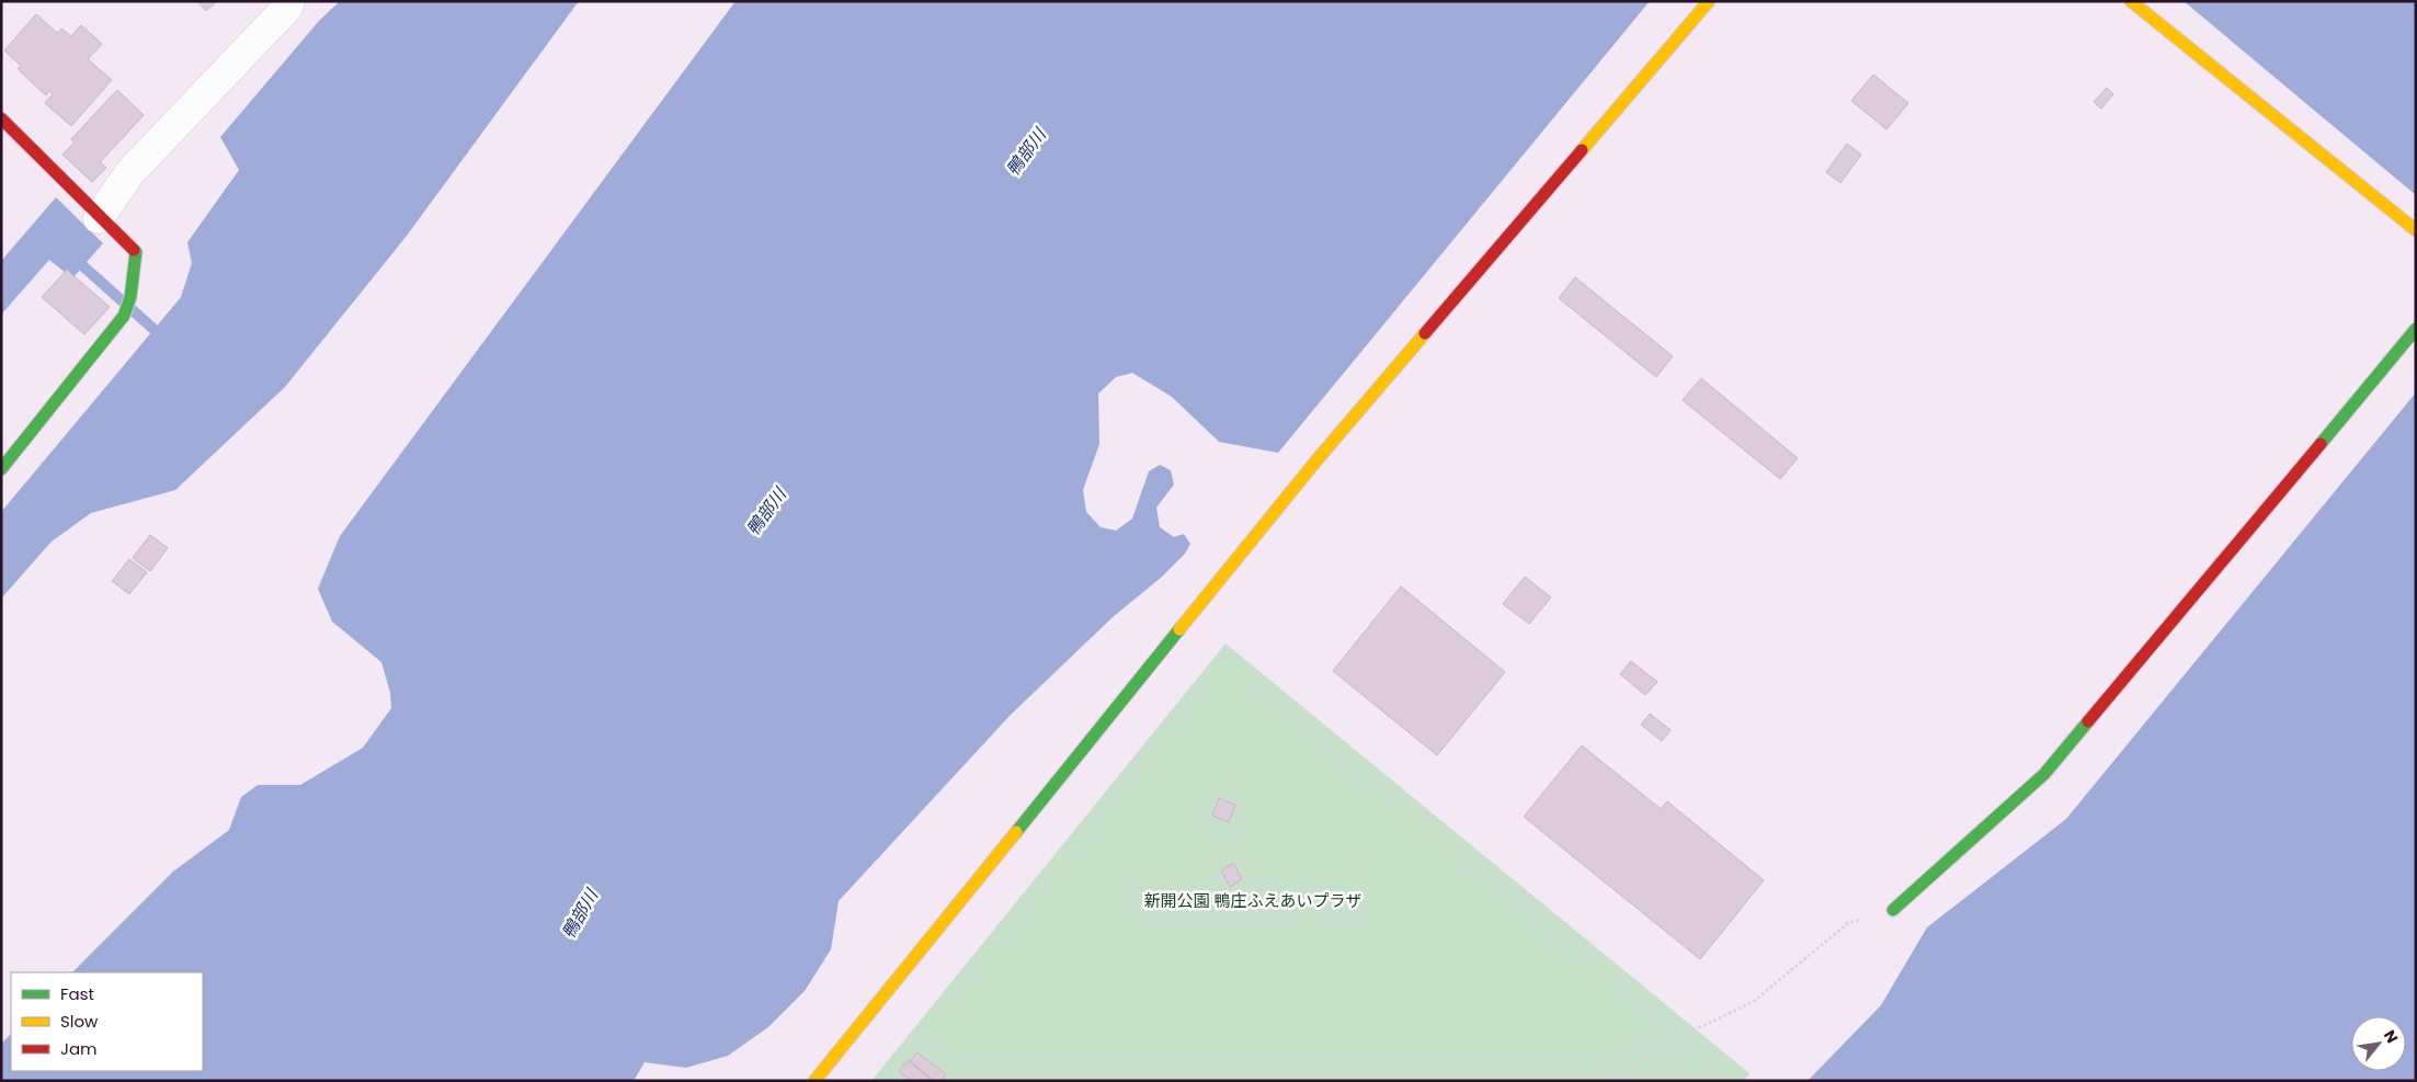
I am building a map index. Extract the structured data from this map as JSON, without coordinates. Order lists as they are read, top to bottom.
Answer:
{
  "water": ["鴨部川"],
  "parks": ["新開公園 鴨庄ふえあいプラザ"],
  "legend": ["Fast", "Slow", "Jam"],
  "north": "top right"
}
